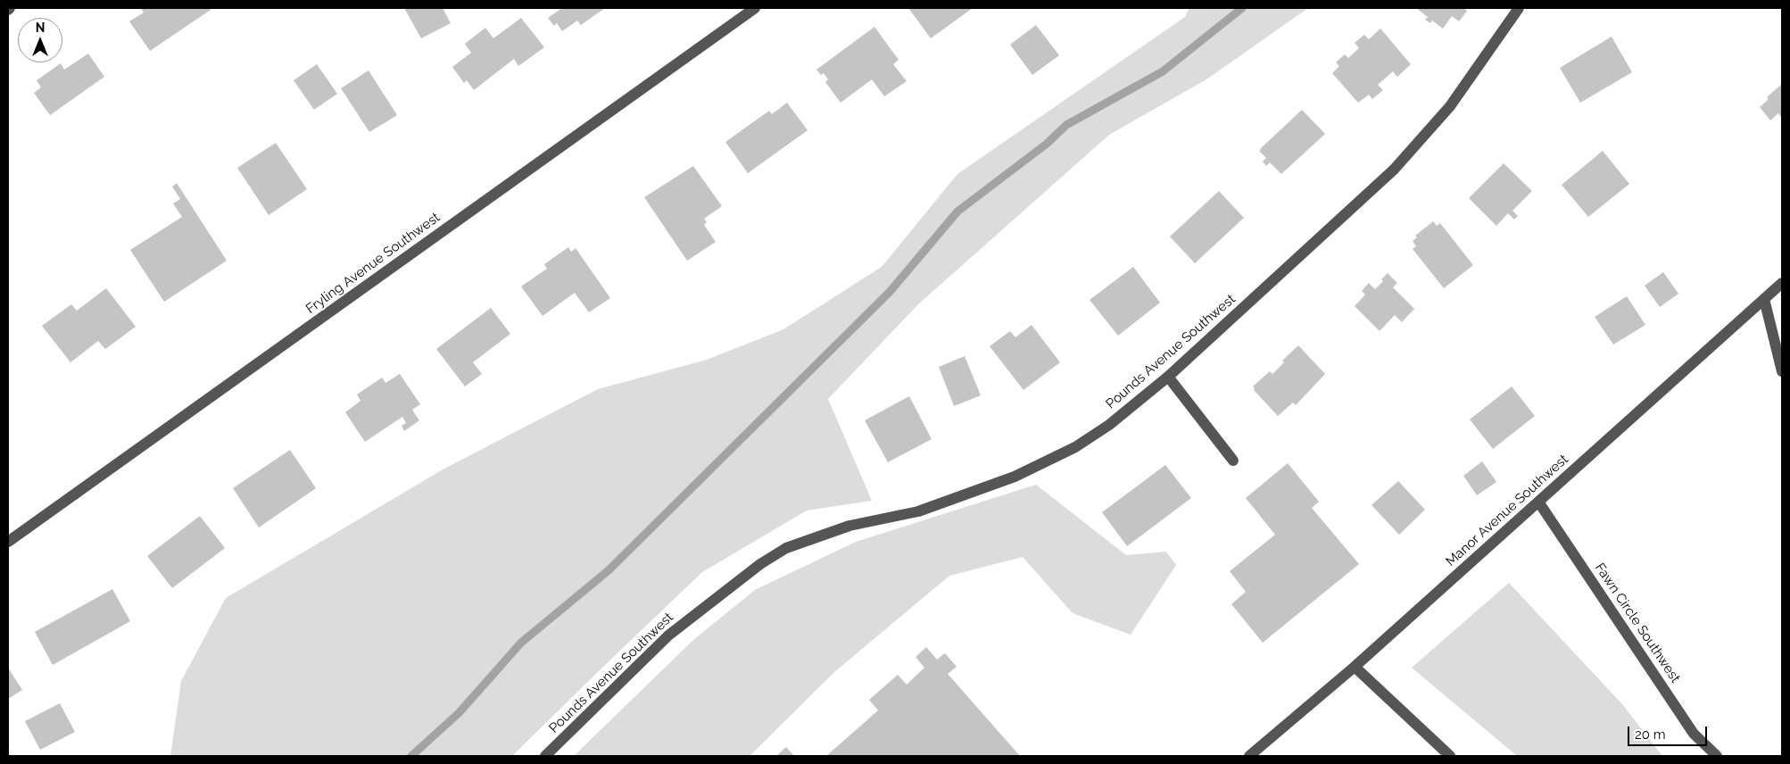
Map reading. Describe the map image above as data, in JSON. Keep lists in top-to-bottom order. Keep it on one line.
{"streets":{"street":["Fryling Avenue Southwest","Pounds Avenue Southwest","Manor Avenue Southwest","Fawn Circle Southwest"]},"crossings":[["Manor Avenue Southwest","Fawn Circle Southwest"]],"scale_bar":"20 m","north":"top"}
